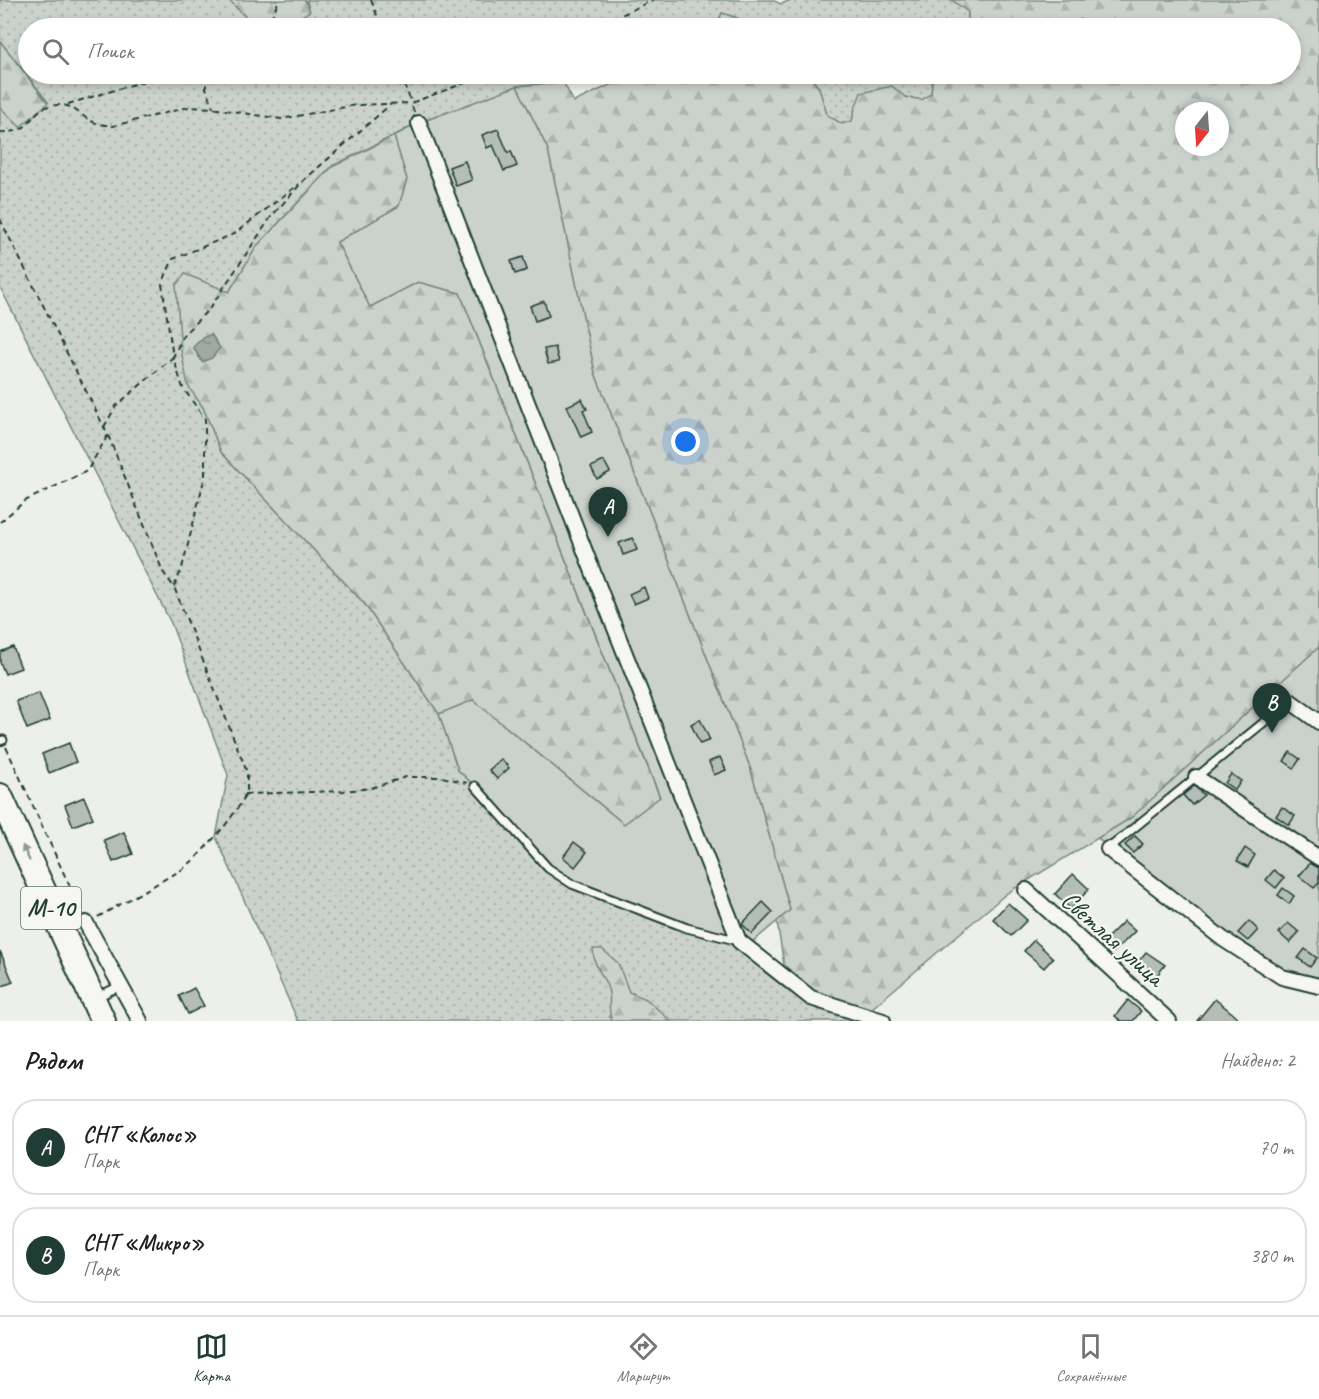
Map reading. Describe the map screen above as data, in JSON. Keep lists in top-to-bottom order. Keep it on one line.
{"streets":{"highway":["М-10"],"street":["Светлая улица"]},"north":"bottom","page":{"search":"Поиск","pins":["A","B"],"heading":["Рядом","Найдено: 2"],"list":[{"mark":"A","name":"СНТ «Колос»","note":"Парк","value":"70 m"},{"mark":"B","name":"СНТ «Микро»","note":"Парк","value":"380 m"}],"nav":["Карта","Маршрут","Сохранённые"]}}
